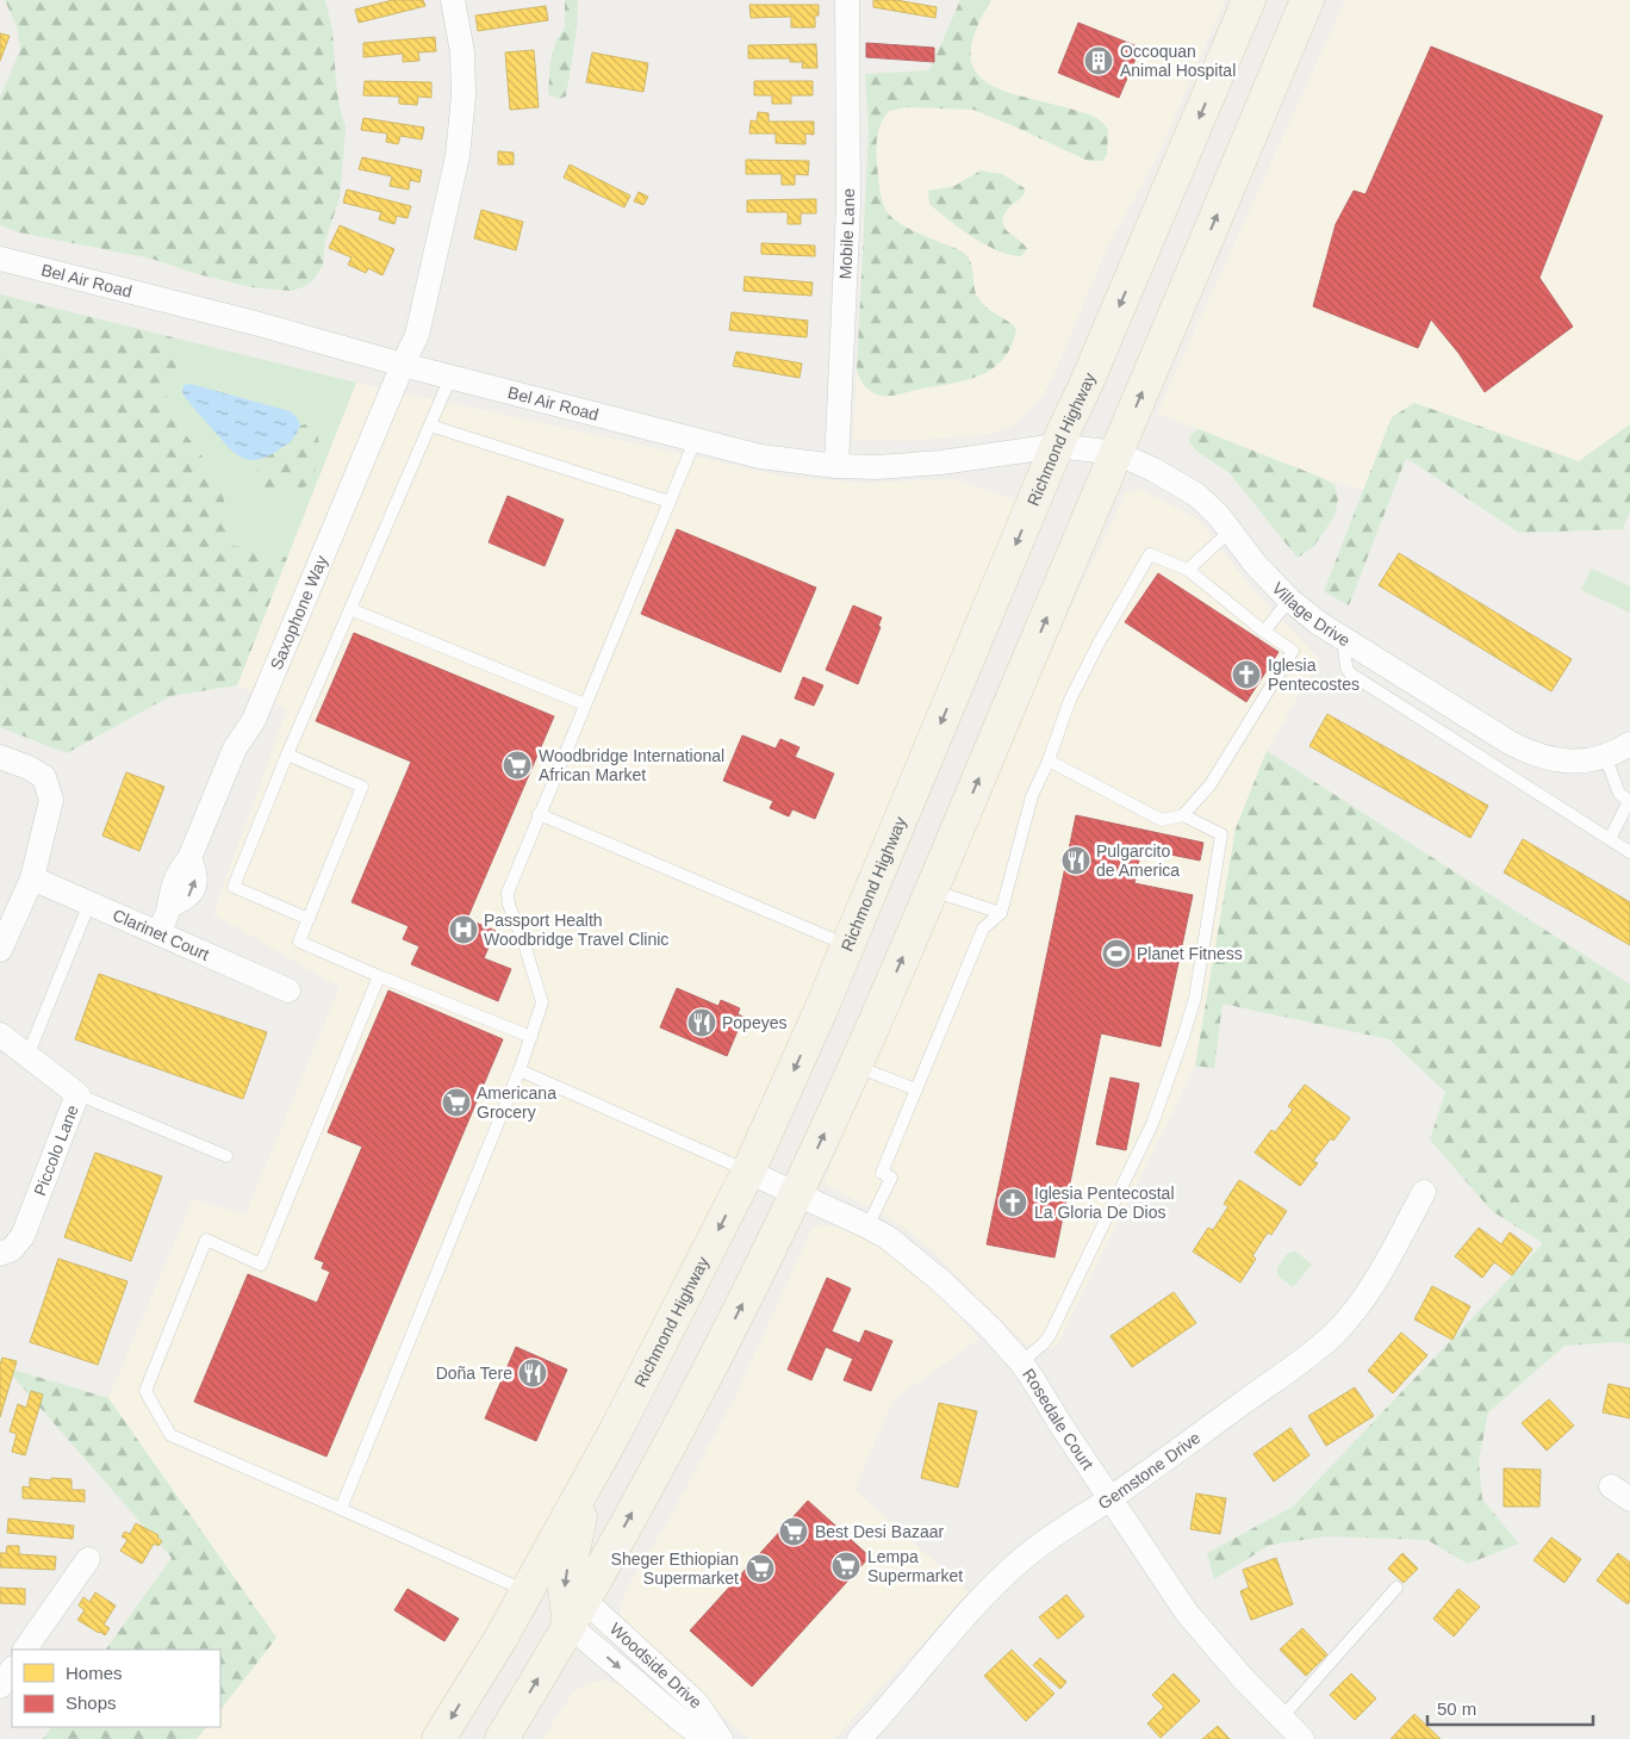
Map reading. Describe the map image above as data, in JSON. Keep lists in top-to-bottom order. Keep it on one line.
{"streets":{"main road":["Richmond Highway"],"street":["Mobile Lane","Bel Air Road","Village Drive","Saxophone Way","Clarinet Court","Piccolo Lane","Rosedale Court","Gemstone Drive","Woodside Drive"]},"crossings":[["Mobile Lane","Bel Air Road"],["Bel Air Road","Richmond Highway"],["Bel Air Road","Village Drive"],["Bel Air Road","Saxophone Way"],["Richmond Highway","Rosedale Court"],["Saxophone Way","Clarinet Court"],["Rosedale Court","Gemstone Drive"]],"places":{"building":["Occoquan Animal Hospital"],"church":["Iglesia Pentecostes","Iglesia Pentecostal La Gloria De Dios"],"supermarket":["Woodbridge International African Market","Americana Grocery","Best Desi Bazaar","Lempa Supermarket","Sheger Ethiopian Supermarket"],"restaurant":["Pulgarcito de America","Popeyes","Doña Tere"],"hospital":["Passport Health Woodbridge Travel Clinic"],"sports":["Planet Fitness"]},"legend":["Homes","Shops"],"scale_bar":"50 m"}
